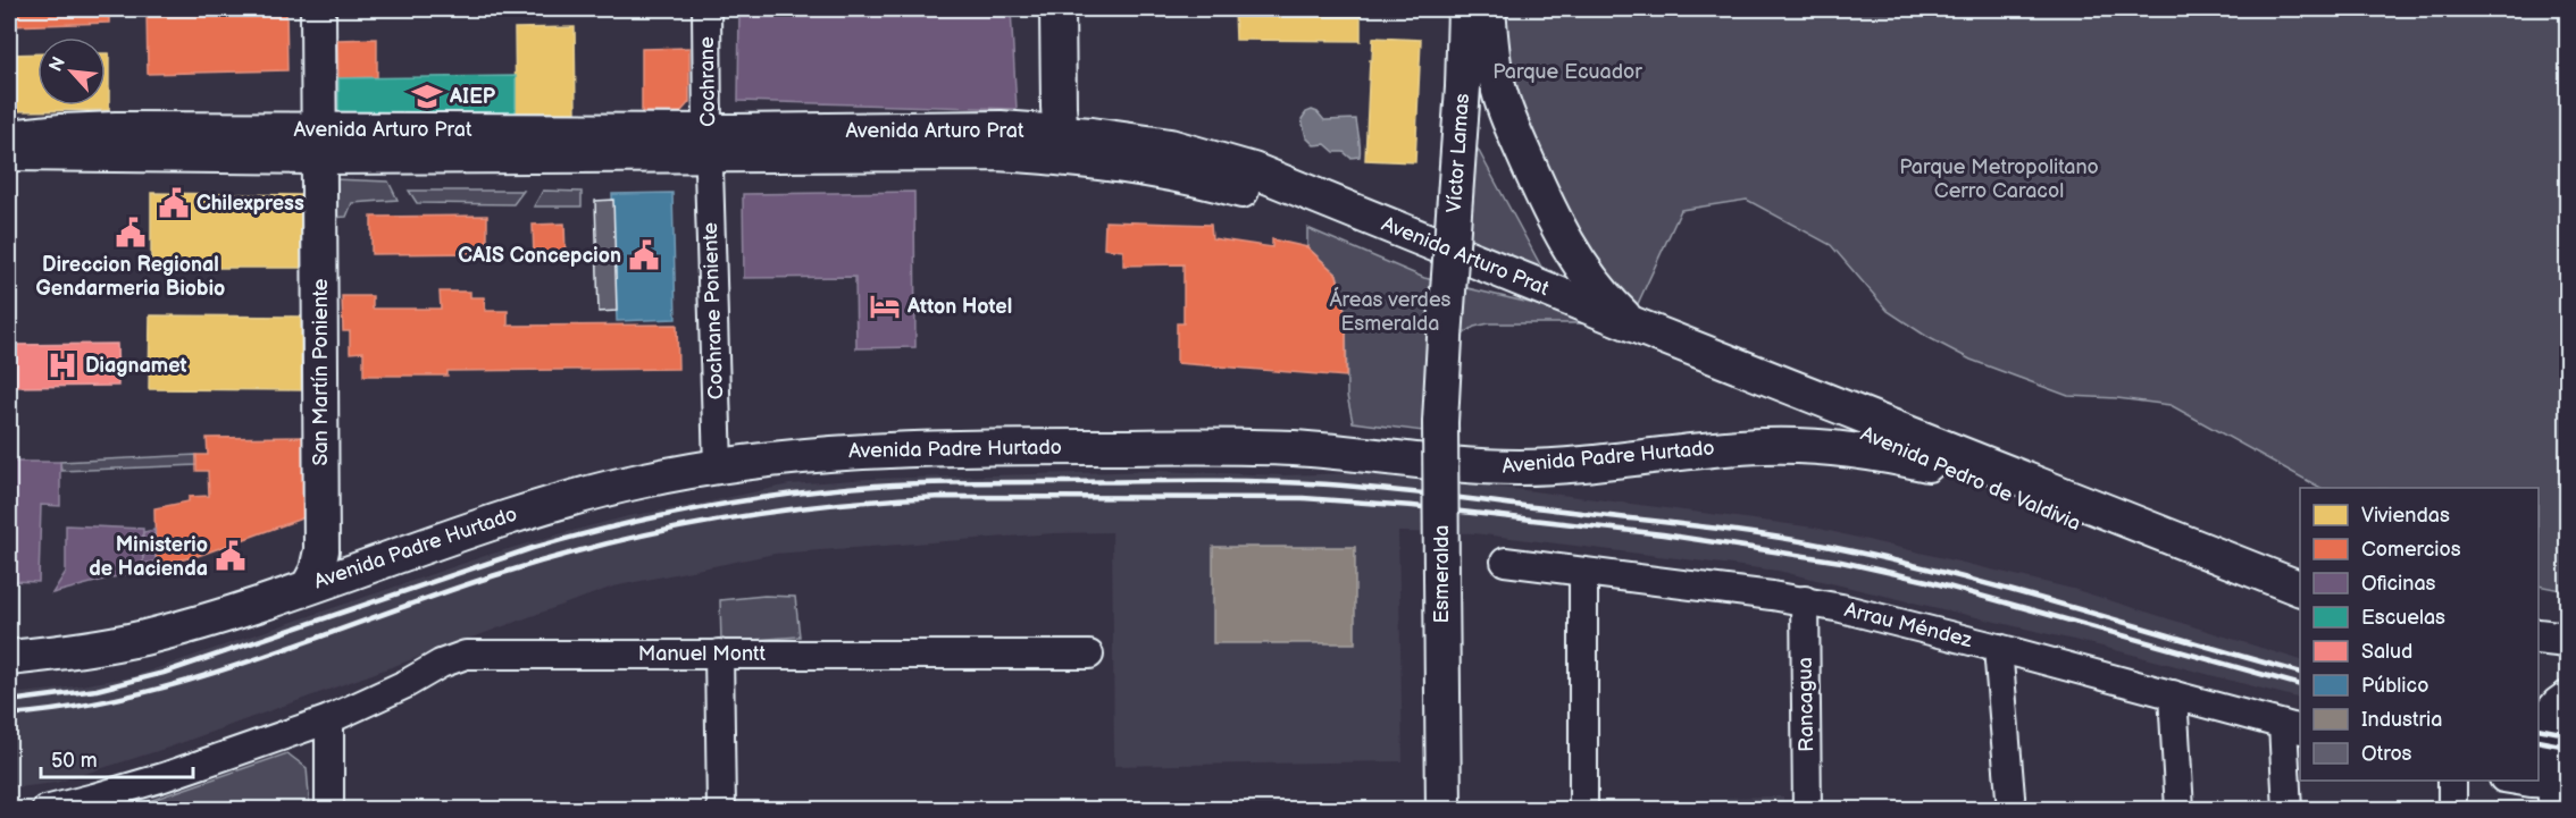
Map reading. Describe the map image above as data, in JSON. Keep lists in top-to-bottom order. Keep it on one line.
{"streets":{"main road":["Avenida Arturo Prat","Víctor Lamas","San Martín Poniente","Avenida Padre Hurtado","Avenida Pedro de Valdivia","Esmeralda"],"street":["Cochrane","Cochrane Poniente","Arrau Méndez","Manuel Montt","Rancagua"]},"crossings":[["Cochrane","Avenida Arturo Prat"],["Cochrane","Cochrane Poniente"],["Avenida Arturo Prat","Cochrane Poniente"],["Avenida Arturo Prat","San Martín Poniente"],["Avenida Arturo Prat","Avenida Pedro de Valdivia"],["Víctor Lamas","Esmeralda"],["Cochrane Poniente","Avenida Padre Hurtado"],["San Martín Poniente","Avenida Padre Hurtado"],["Avenida Padre Hurtado","Avenida Pedro de Valdivia"],["Arrau Méndez","Rancagua"]],"parks":["Parque Ecuador","Parque Metropolitano Cerro Caracol","Áreas verdes Esmeralda"],"places":{"school or university":["AIEP"],"public building":["Chilexpress","Direccion Regional Gendarmeria Biobio","CAIS Concepcion","Ministerio de Hacienda"],"hotel":["Atton Hotel"],"hospital":["Diagnamet"]},"legend":["Viviendas","Comercios","Oficinas","Escuelas","Salud","Público","Industria","Otros"],"scale_bar":"50 m","north":"top left"}
